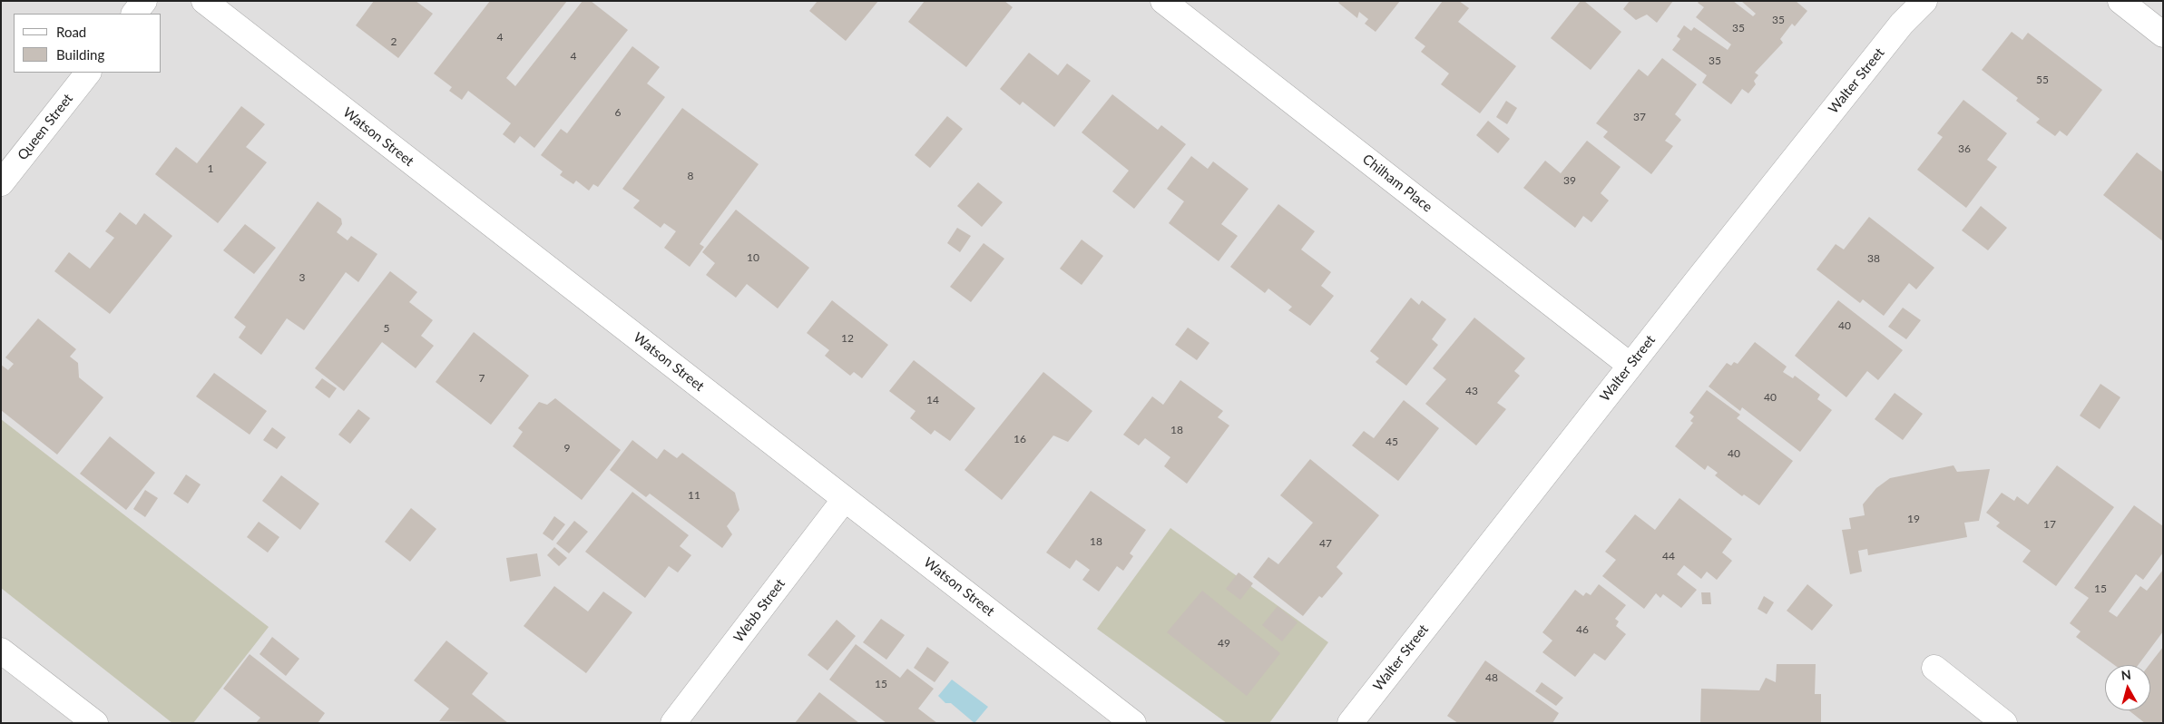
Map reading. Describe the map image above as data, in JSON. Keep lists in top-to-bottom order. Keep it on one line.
{"streets":{"street":["Walter Street","Queen Street","Watson Street","Chilham Place","Webb Street"]},"crossings":[["Walter Street","Chilham Place"],["Watson Street","Webb Street"]],"house_numbers":["35","35","4","2","4","35","55","6","37","36","1","8","39","10","38","3","40","5","12","7","43","40","14","18","16","45","9","40","11","19","17","18","47","44","15","46","49","48","15"],"legend":["Road","Building"],"north":"top"}
